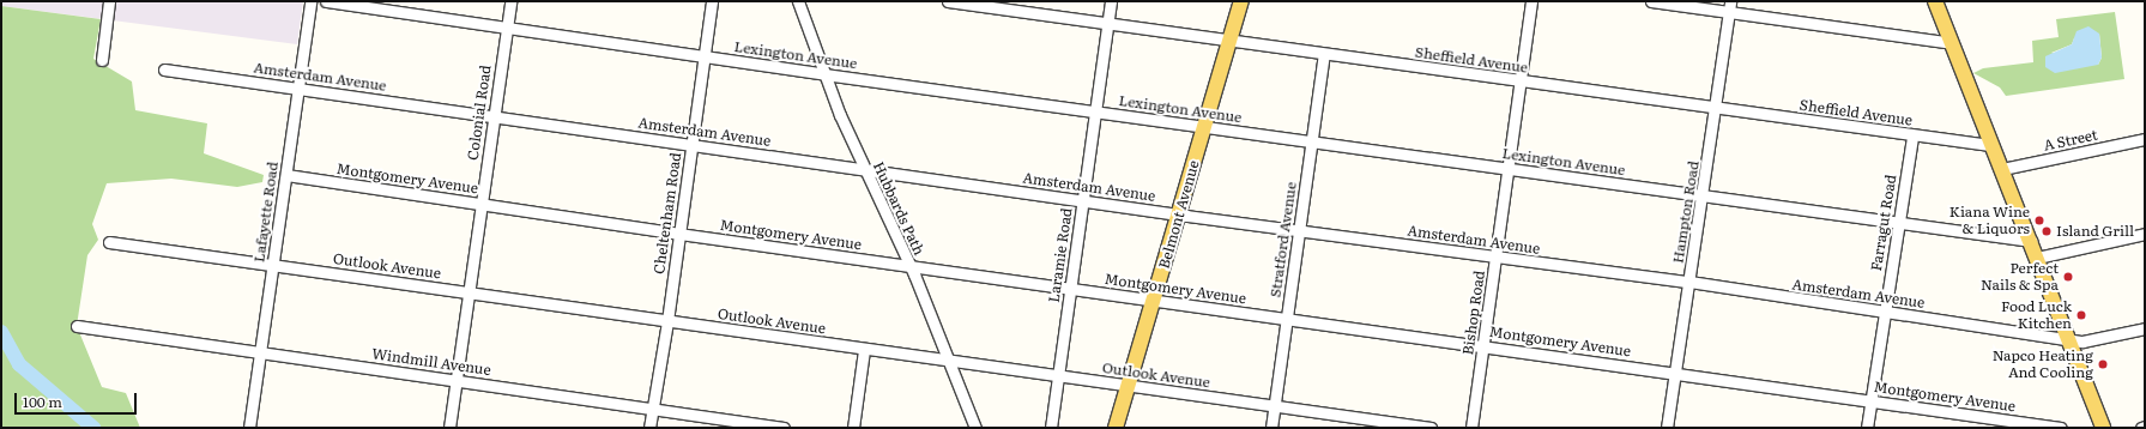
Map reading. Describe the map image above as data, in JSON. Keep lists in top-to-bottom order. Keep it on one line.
{"streets":{"main road":["Belmont Avenue"],"street":["Lexington Avenue","Sheffield Avenue","Amsterdam Avenue","Colonial Road","A Street","Montgomery Avenue","Hubbards Path","Lafayette Road","Hampton Road","Cheltenham Road","Farragut Road","Stratford Avenue","Laramie Road","Outlook Avenue","Bishop Road","Windmill Avenue"]},"crossings":[["Lexington Avenue","Colonial Road"],["Lexington Avenue","Hubbards Path"],["Lexington Avenue","Hampton Road"],["Lexington Avenue","Cheltenham Road"],["Lexington Avenue","Belmont Avenue"],["Lexington Avenue","Farragut Road"],["Lexington Avenue","Stratford Avenue"],["Lexington Avenue","Laramie Road"],["Lexington Avenue","Bishop Road"],["Sheffield Avenue","Hampton Road"],["Sheffield Avenue","Belmont Avenue"],["Sheffield Avenue","Farragut Road"],["Sheffield Avenue","Stratford Avenue"],["Sheffield Avenue","Laramie Road"],["Sheffield Avenue","Bishop Road"],["Amsterdam Avenue","Colonial Road"],["Amsterdam Avenue","Hubbards Path"],["Amsterdam Avenue","Lafayette Road"],["Amsterdam Avenue","Hampton Road"],["Amsterdam Avenue","Cheltenham Road"],["Amsterdam Avenue","Belmont Avenue"],["Amsterdam Avenue","Farragut Road"],["Amsterdam Avenue","Stratford Avenue"],["Amsterdam Avenue","Laramie Road"],["Amsterdam Avenue","Bishop Road"],["Colonial Road","Montgomery Avenue"],["Colonial Road","Outlook Avenue"],["Colonial Road","Windmill Avenue"],["Montgomery Avenue","Hubbards Path"],["Montgomery Avenue","Lafayette Road"],["Montgomery Avenue","Hampton Road"],["Montgomery Avenue","Cheltenham Road"],["Montgomery Avenue","Belmont Avenue"],["Montgomery Avenue","Farragut Road"],["Montgomery Avenue","Stratford Avenue"],["Montgomery Avenue","Laramie Road"],["Montgomery Avenue","Bishop Road"],["Hubbards Path","Outlook Avenue"],["Lafayette Road","Outlook Avenue"],["Lafayette Road","Windmill Avenue"],["Cheltenham Road","Outlook Avenue"],["Cheltenham Road","Windmill Avenue"],["Belmont Avenue","Outlook Avenue"],["Stratford Avenue","Outlook Avenue"],["Laramie Road","Outlook Avenue"]],"places":["Kiana Wine & Liquors","Island Grill","Perfect Nails & Spa","Food Luck Kitchen","Napco Heating And Cooling"],"scale_bar":"100 m"}
